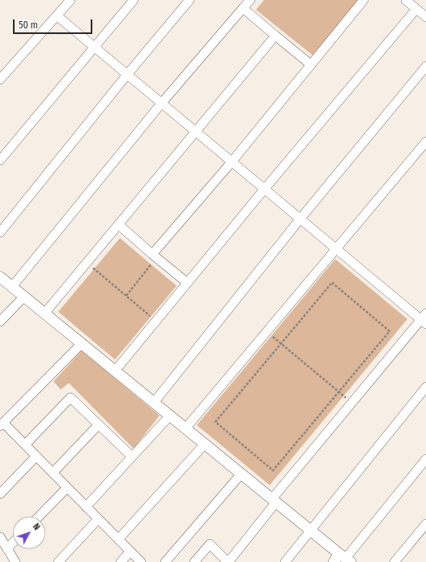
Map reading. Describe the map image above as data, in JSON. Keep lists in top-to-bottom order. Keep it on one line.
{"scale_bar":"50 m","north":"top right"}
